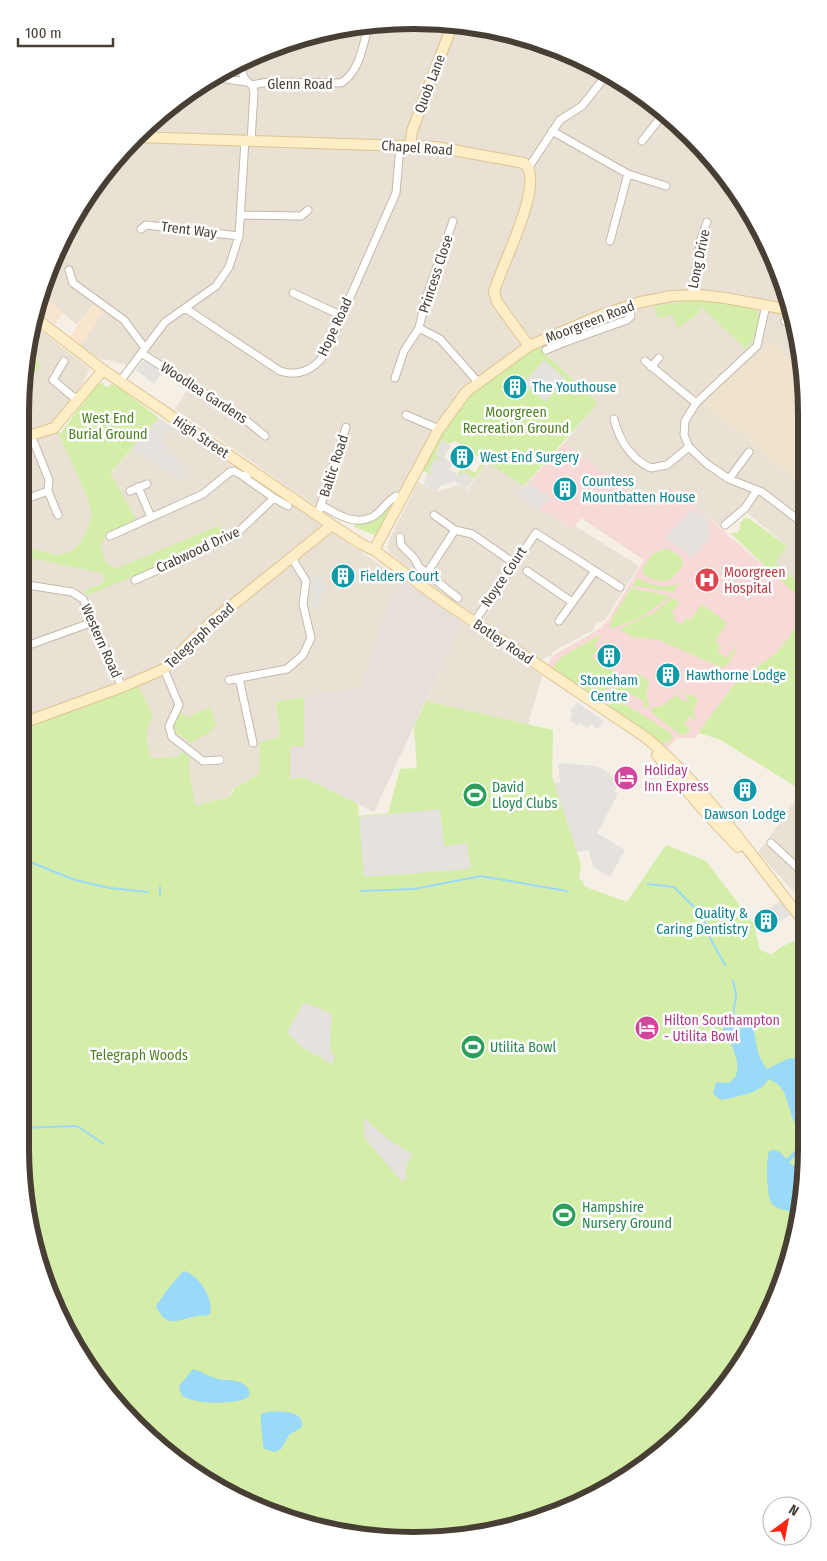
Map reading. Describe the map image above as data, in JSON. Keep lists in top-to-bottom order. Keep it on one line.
{"streets":{"street":["Glenn Road","Quob Lane","Chapel Road","Trent Way","Long Drive","Princess Close","Moorgreen Road","Hope Road","Woodlea Gardens","High Street","Baltic Road","Crabwood Drive","Noyce Court","Telegraph Road","Western Road","Botley Road"]},"crossings":[["Quob Lane","Chapel Road"],["Quob Lane","Hope Road"],["Chapel Road","Hope Road"],["Long Drive","Moorgreen Road"],["Princess Close","Moorgreen Road"],["Moorgreen Road","High Street"],["Moorgreen Road","Botley Road"],["High Street","Baltic Road"],["High Street","Telegraph Road"],["High Street","Botley Road"],["Noyce Court","Botley Road"],["Telegraph Road","Western Road"]],"parks":["Moorgreen Recreation Ground","West End Burial Ground","Telegraph Woods"],"places":{"building":["The Youthouse","West End Surgery","Countess Mountbatten House","Fielders Court","Stoneham Centre","Hawthorne Lodge","Dawson Lodge","Quality & Caring Dentistry"],"hospital":["Moorgreen Hospital"],"hotel":["Holiday Inn Express","Hilton Southampton - Utilita Bowl"],"sports":["David Lloyd Clubs","Utilita Bowl","Hampshire Nursery Ground"]},"scale_bar":"100 m","north":"top right"}
